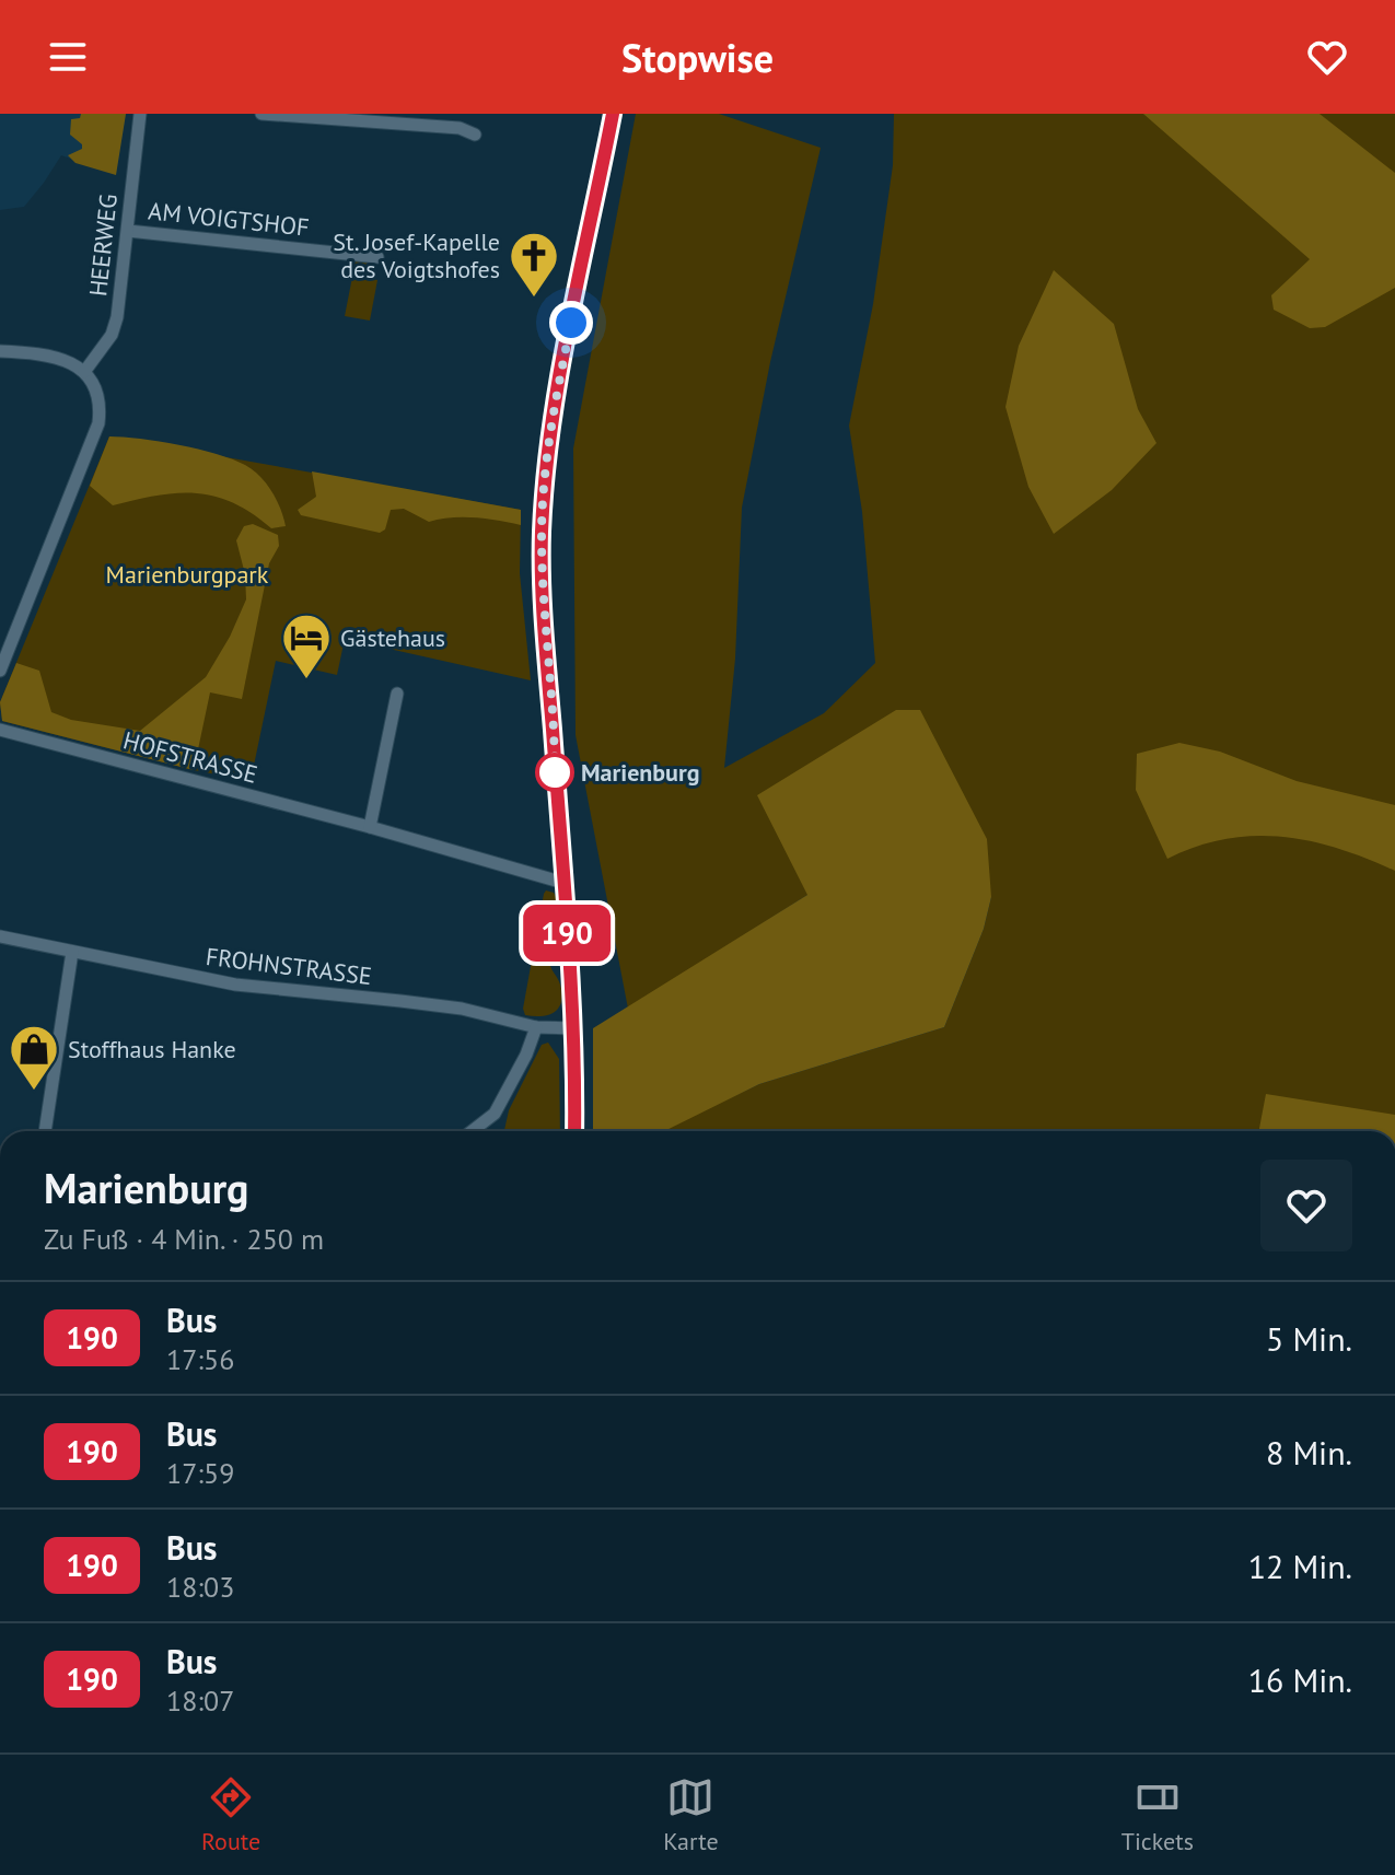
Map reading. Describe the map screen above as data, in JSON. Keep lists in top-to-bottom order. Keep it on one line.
{"streets":{"street":["AM VOIGTSHOF","HEERWEG","HOFSTRASSE","FROHNSTRASSE"]},"crossings":[["AM VOIGTSHOF","HEERWEG"]],"parks":["Marienburgpark"],"places":{"church":["St. Josef-Kapelle des Voigtshofes"],"hotel":["Gästehaus"],"other":["Marienburg"],"shop":["Stoffhaus Hanke"]},"lines":["bus line 190"],"page":{"header":"Stopwise","on_map":"190","heading":["Marienburg","Zu Fuß · 4 Min. · 250 m"],"list":[{"mark":"190","name":"Bus","note":"17:56","value":"5 Min."},{"mark":"190","name":"Bus","note":"17:59","value":"8 Min."},{"mark":"190","name":"Bus","note":"18:03","value":"12 Min."},{"mark":"190","name":"Bus","note":"18:07","value":"16 Min."}],"tabs":["Route","Karte","Tickets"]}}
